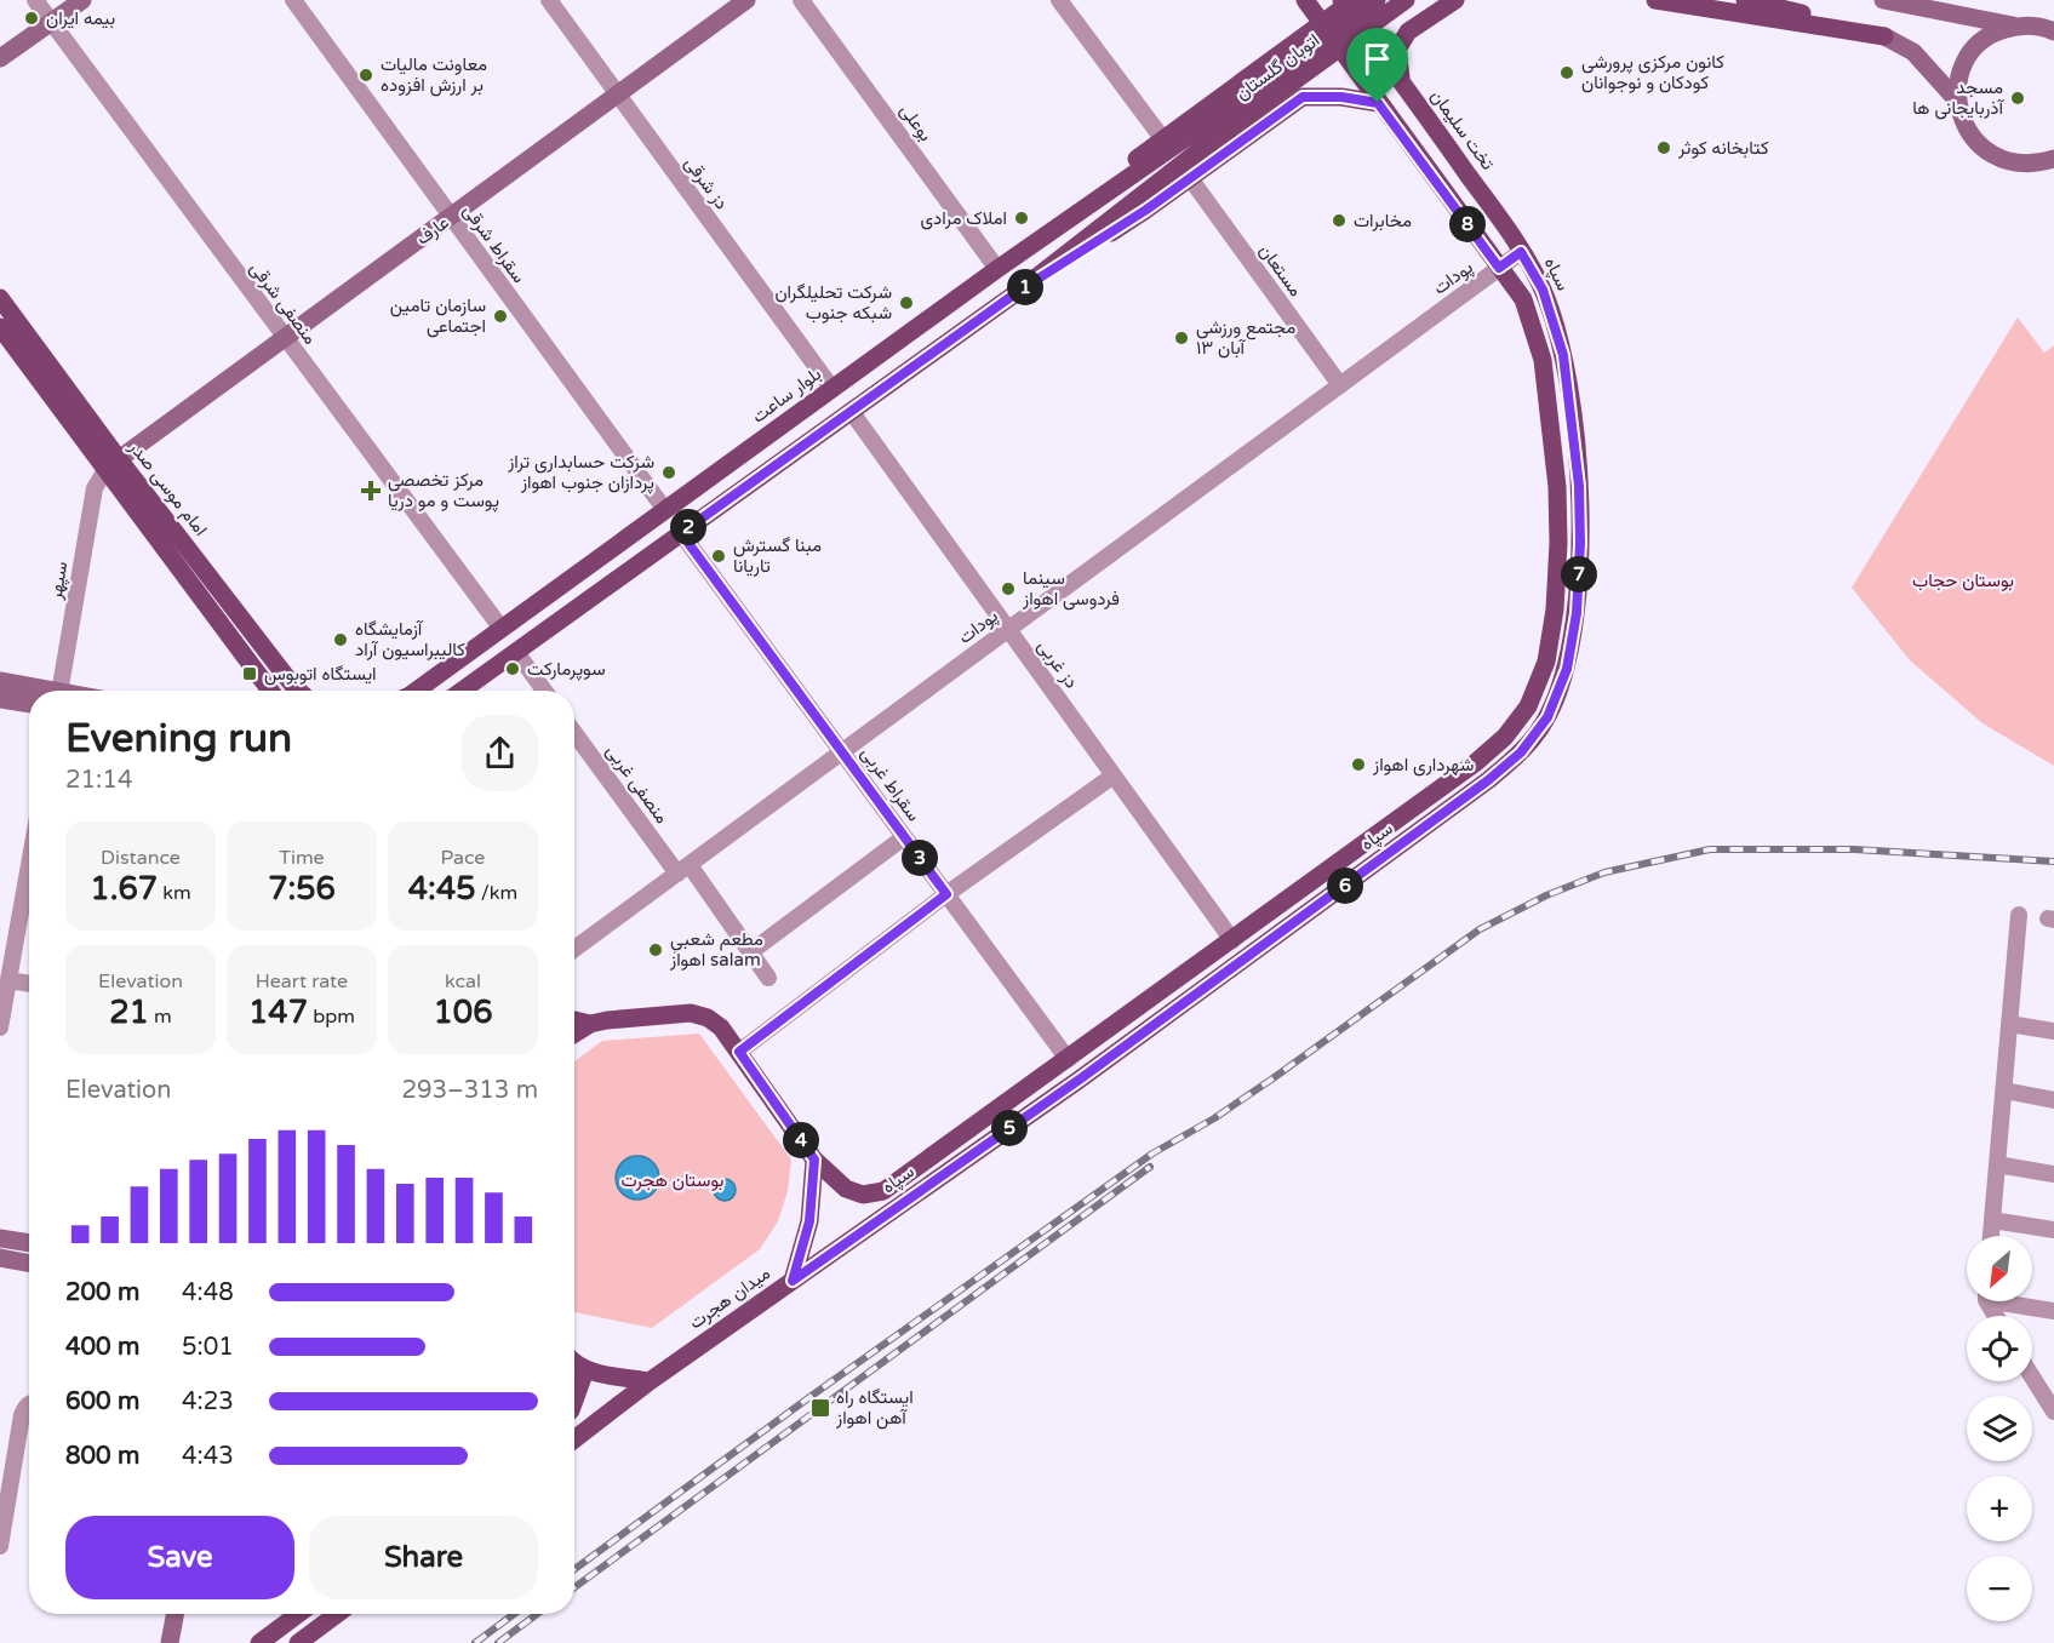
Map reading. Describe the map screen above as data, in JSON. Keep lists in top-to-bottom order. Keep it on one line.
{"streets":{"main road":["اتوبان گلستان","تخت سلیمان","سپاه","بلوار ساعت","امام موسی صدر","میدان هجرت"],"street":["بوعلی","دز شرقی","عارف","سقراط شرقی","مستعان","پودات","منصفی شرقی","سپهر","دز غربی","منصفی غربی","سقراط غربی"]},"crossings":[["اتوبان گلستان","بلوار ساعت"],["بوعلی","بلوار ساعت"],["تخت سلیمان","سپاه"],["تخت سلیمان","پودات"],["دز شرقی","عارف"],["دز شرقی","بلوار ساعت"],["عارف","سقراط شرقی"],["عارف","منصفی شرقی"],["عارف","امام موسی صدر"],["عارف","سپهر"],["سقراط شرقی","بلوار ساعت"],["مستعان","پودات"],["سپاه","پودات"],["سپاه","دز غربی"],["سپاه","سقراط غربی"],["سپاه","میدان هجرت"],["پودات","دز غربی"],["پودات","منصفی غربی"],["پودات","سقراط غربی"],["منصفی شرقی","بلوار ساعت"],["امام موسی صدر","سپهر"]],"parks":["بوستان حجاب","بوستان هجرت"],"places":{"other":["بیمه ایران","کانون مرکزی پرورشی کودکان و نوجوانان","معاونت مالیات بر ارزش افزوده","مسجد آذربایجانی ها","کتابخانه کوثر","املاک مرادی","مخابرات","شرکت تحلیلگران شبکه جنوب","سازمان تامین اجتماعی","مجتمع ورزشی ۱۳ آبان","شرکت حسابداری تراز پردازان جنوب اهواز","مبنا گسترش تاریانا","سینما فردوسی اهواز","آزمایشگاه کالیبراسیون آراد","سوپرمارکت","شهرداری اهواز","مطعم شعبي اهواز salam"],"health":["مرکز تخصصی پوست و مو دریا"],"transit":["ایستگاه اتوبوس","ایستگاه راه آهن اهواز"]},"north":"bottom left","page":{"pins":["8","1","2","7","3","6","5","4"],"heading":["Evening run","21:14"],"stats":[["Distance","1.67 km"],["Time","7:56"],["Pace","4:45 /km"],["Elevation","21 m"],["Heart rate","147 bpm"],["kcal","106"]],"chart":["Elevation","293–313 m"],"map_buttons":["+","−"],"list":[{"name":"200 m","note":"4:48"},{"name":"400 m","note":"5:01"},{"name":"600 m","note":"4:23"},{"name":"800 m","note":"4:43"}],"buttons":["Save","Share"]}}
